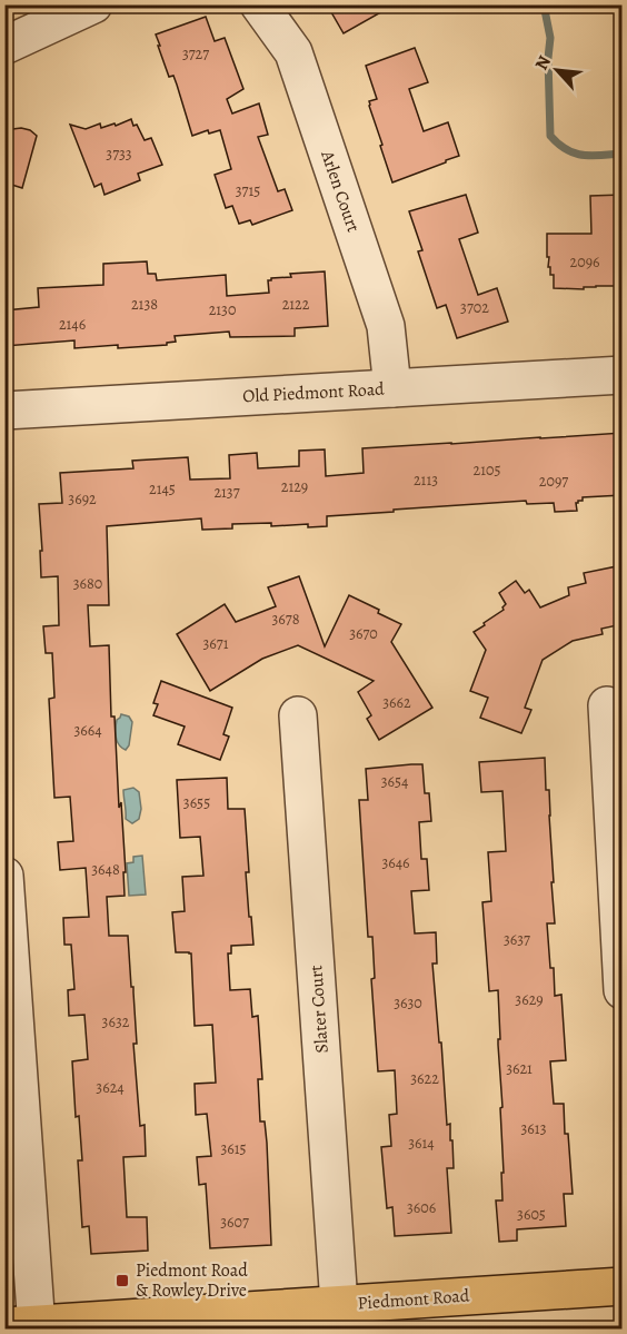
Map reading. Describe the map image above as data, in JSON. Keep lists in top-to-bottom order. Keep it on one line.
{"streets":{"main road":["Piedmont Road"],"street":["Arlen Court","Old Piedmont Road","Slater Court"]},"crossings":[["Arlen Court","Old Piedmont Road"],["Slater Court","Piedmont Road"]],"places":{"transit":["Piedmont Road & Rowley Drive"]},"house_numbers":["3727","3733","3715","2096","2138","2122","3702","2130","2146","2105","2113","2097","2129","2145","2137","3692","3680","3678","3670","3671","3662","3664","3654","3655","3646","3648","3637","3629","3630","3632","3621","3622","3624","3613","3614","3615","3606","3605","3607"],"north":"top left"}
